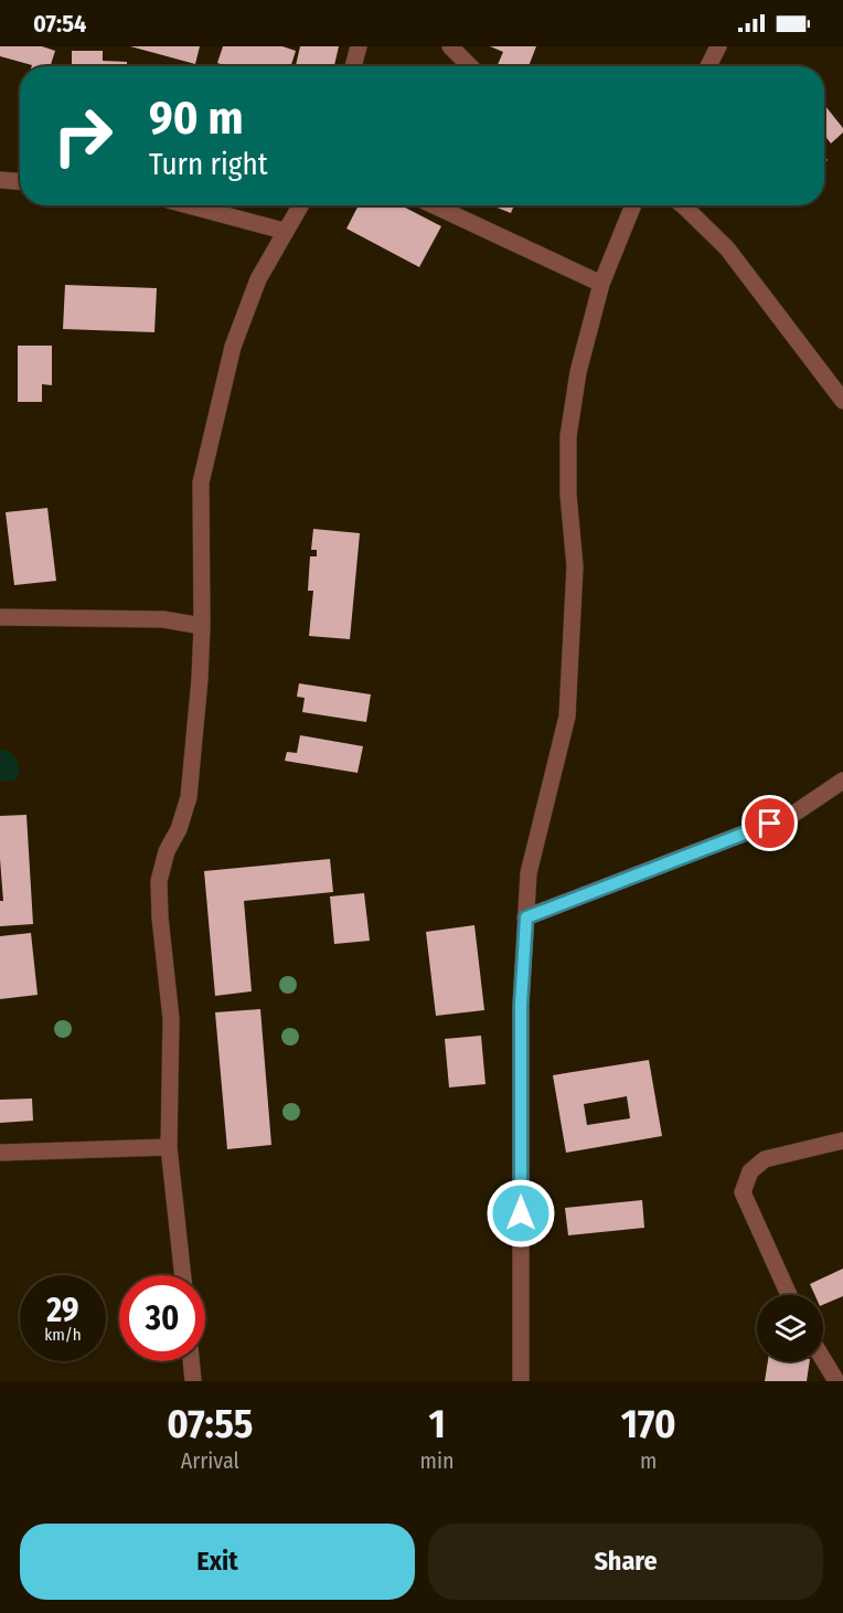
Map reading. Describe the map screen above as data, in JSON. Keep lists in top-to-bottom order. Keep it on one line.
{"page":{"status":"07:54","turn":["90 m","Turn right"],"speed":"29 km/h","limit":"30","eta":["07:55","Arrival","1","min","170","m"],"buttons":["Exit","Share"]}}
